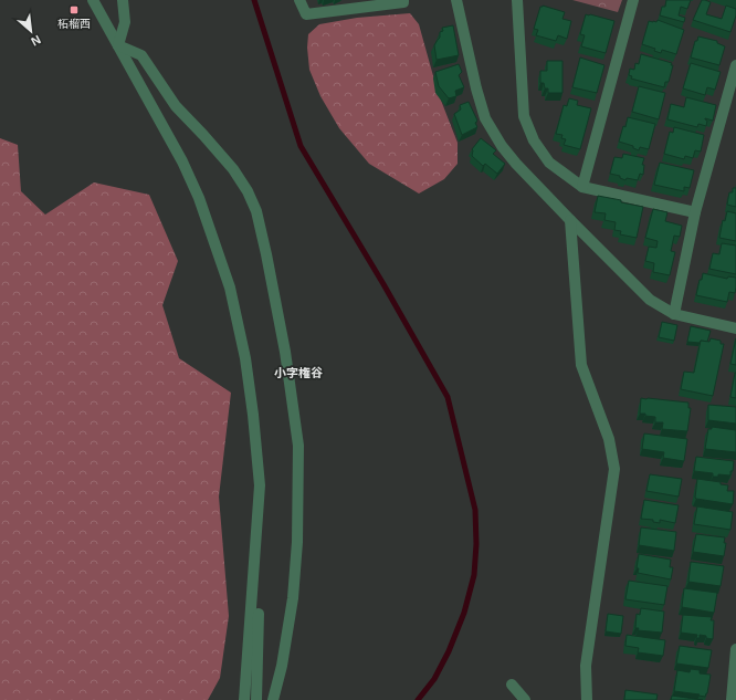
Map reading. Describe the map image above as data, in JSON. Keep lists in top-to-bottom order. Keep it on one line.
{"districts":["小字権谷"],"places":{"transit":["柘榴西"]},"north":"bottom right"}
